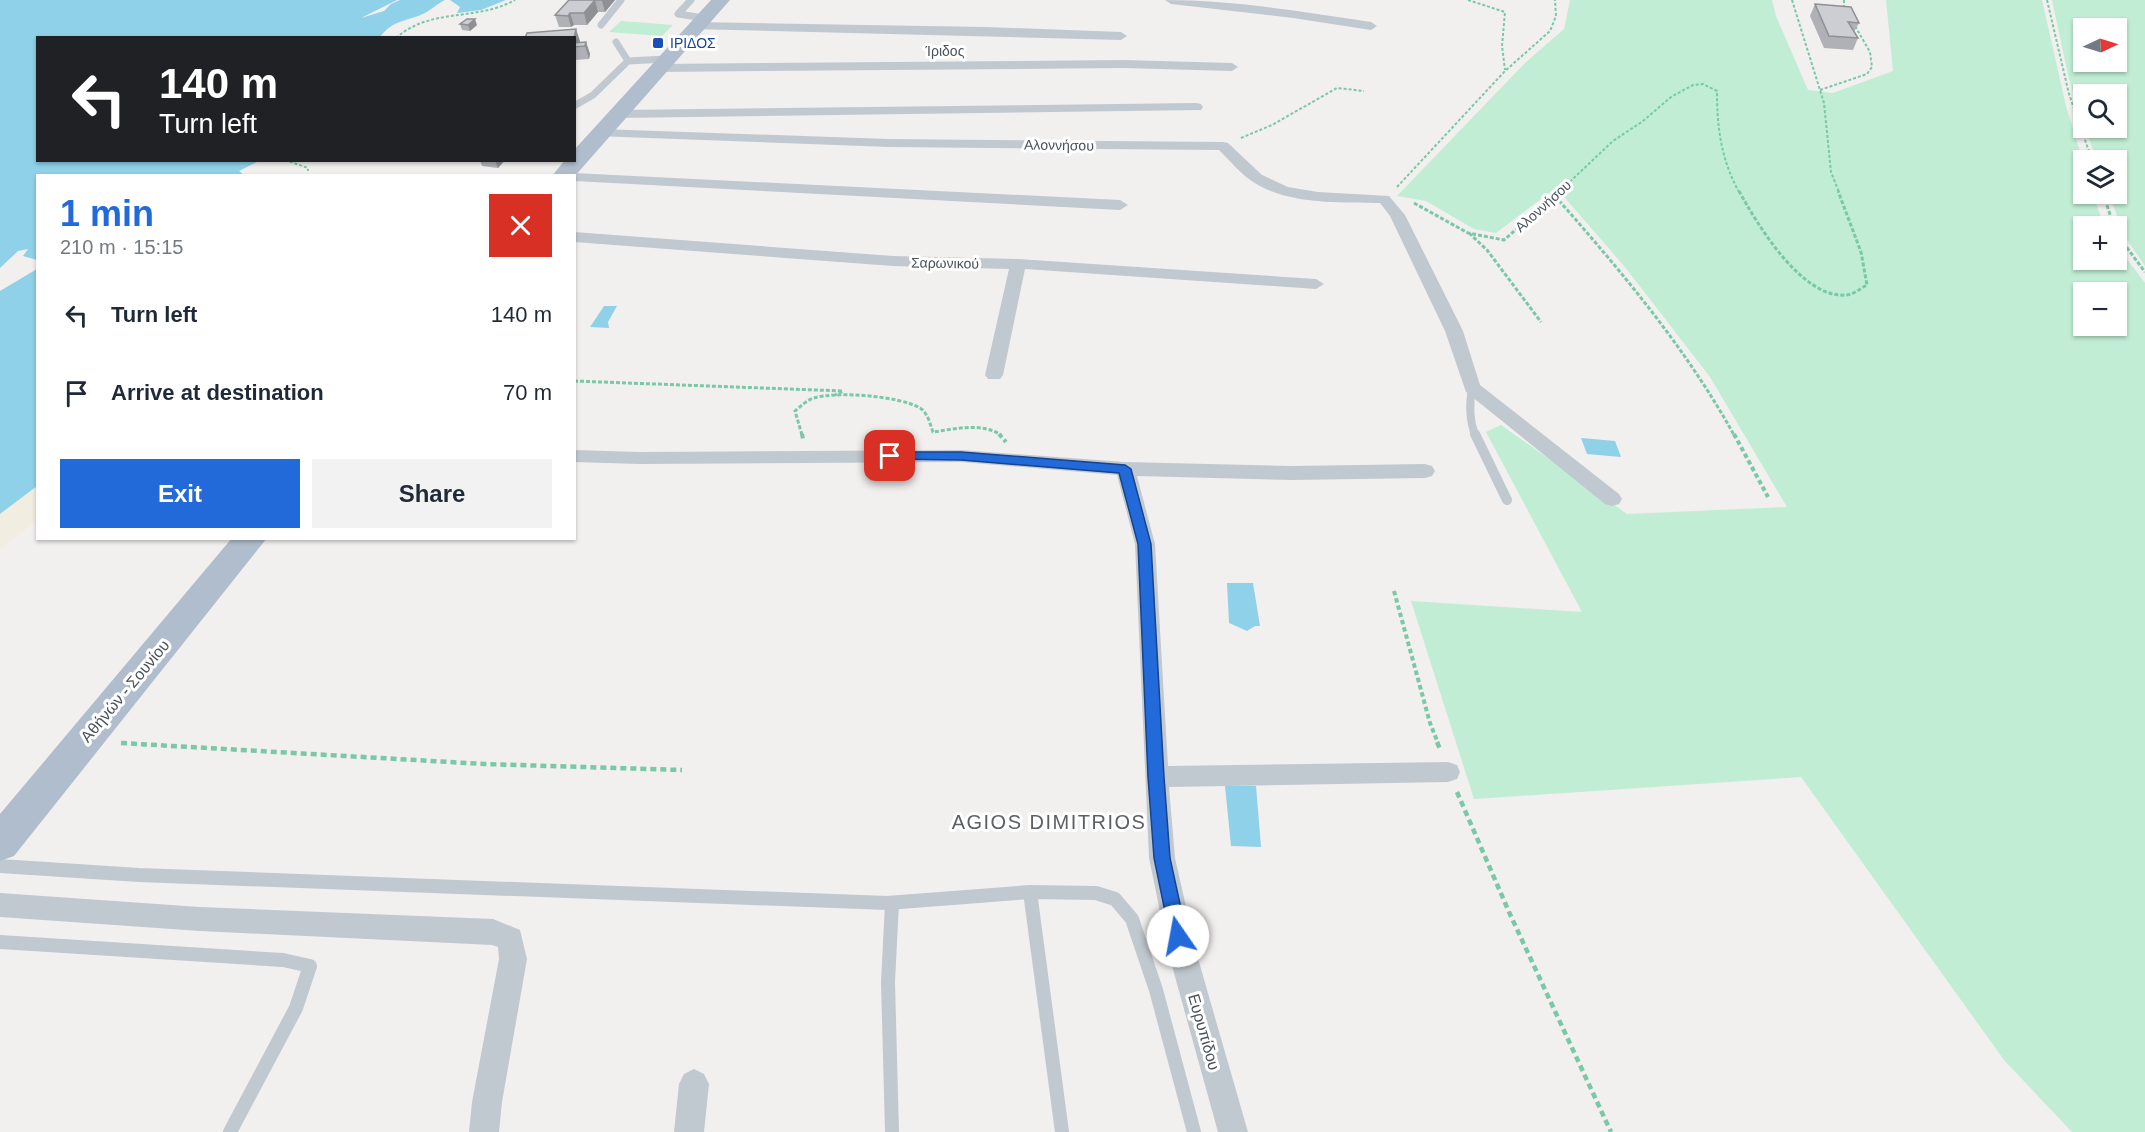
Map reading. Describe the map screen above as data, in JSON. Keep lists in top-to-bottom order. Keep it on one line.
{"streets":{"main road":["Αθήνών - Σουνίου"],"street":["Ίριδος","Αλοννήσου","Σαρωνικού","Ευρυπίδου"]},"districts":["AGIOS DIMITRIOS"],"places":{"transit":["ΙΡΙΔΟΣ"]},"north":"right","page":{"map_buttons":["+","−"],"turn":["140 m","Turn left"],"heading":["1 min","210 m · 15:15"],"list":[{"name":"Turn left","value":"140 m"},{"name":"Arrive at destination","value":"70 m"}],"buttons":["Exit","Share"]}}
